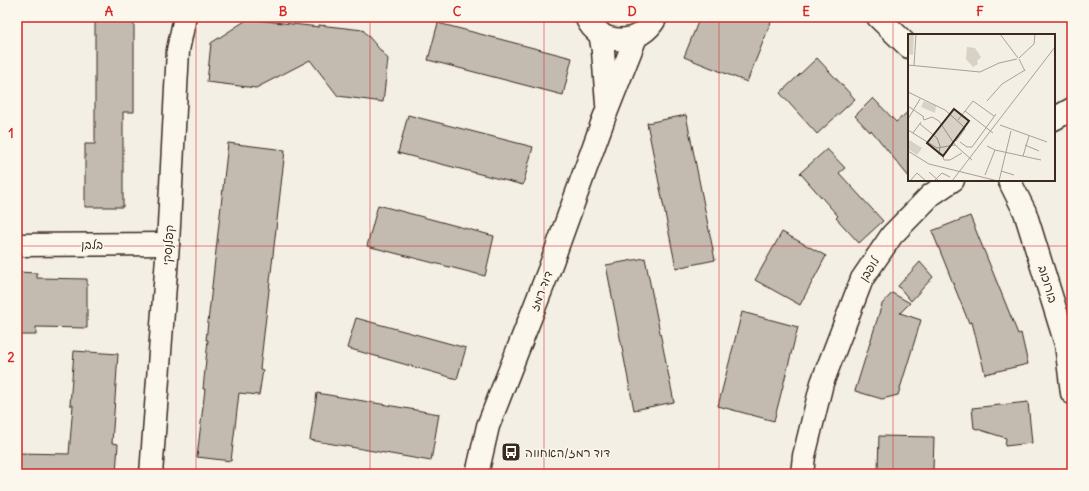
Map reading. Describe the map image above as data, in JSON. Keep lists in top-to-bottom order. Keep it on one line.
{"streets":{"street":["בלבן","קפלנסקי","לופבן","בורוכוב","דוד רמז"]},"crossings":[["בלבן","קפלנסקי"]],"places":{"bus stop":["דוד רמז/האחווה"]},"grid":{"columns":["A","B","C","D","E","F"],"rows":["1","2"]}}
